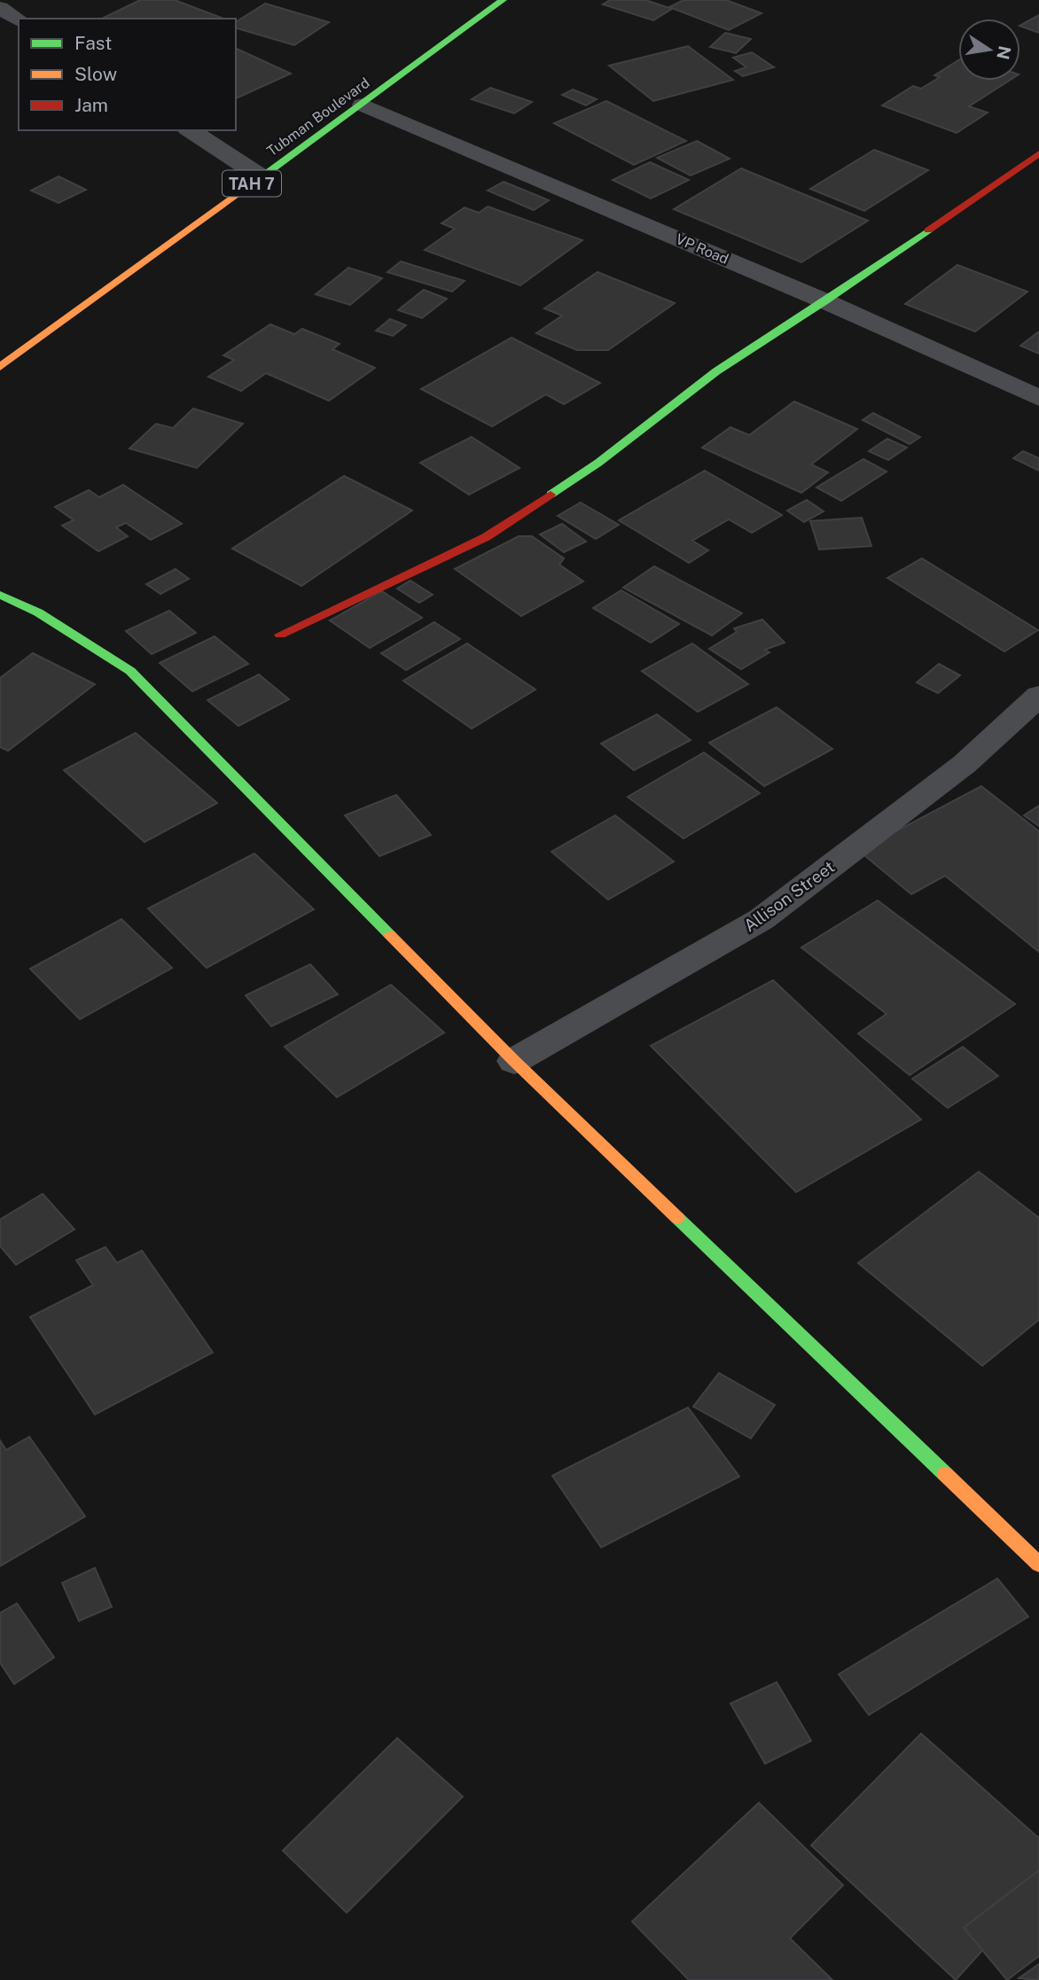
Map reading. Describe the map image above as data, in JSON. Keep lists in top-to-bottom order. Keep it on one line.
{"streets":{"main road":["Tubman Boulevard","TAH 7"],"street":["VP Road","Allison Street"]},"crossings":[["Tubman Boulevard","VP Road"]],"legend":["Fast","Slow","Jam"],"north":"right"}
